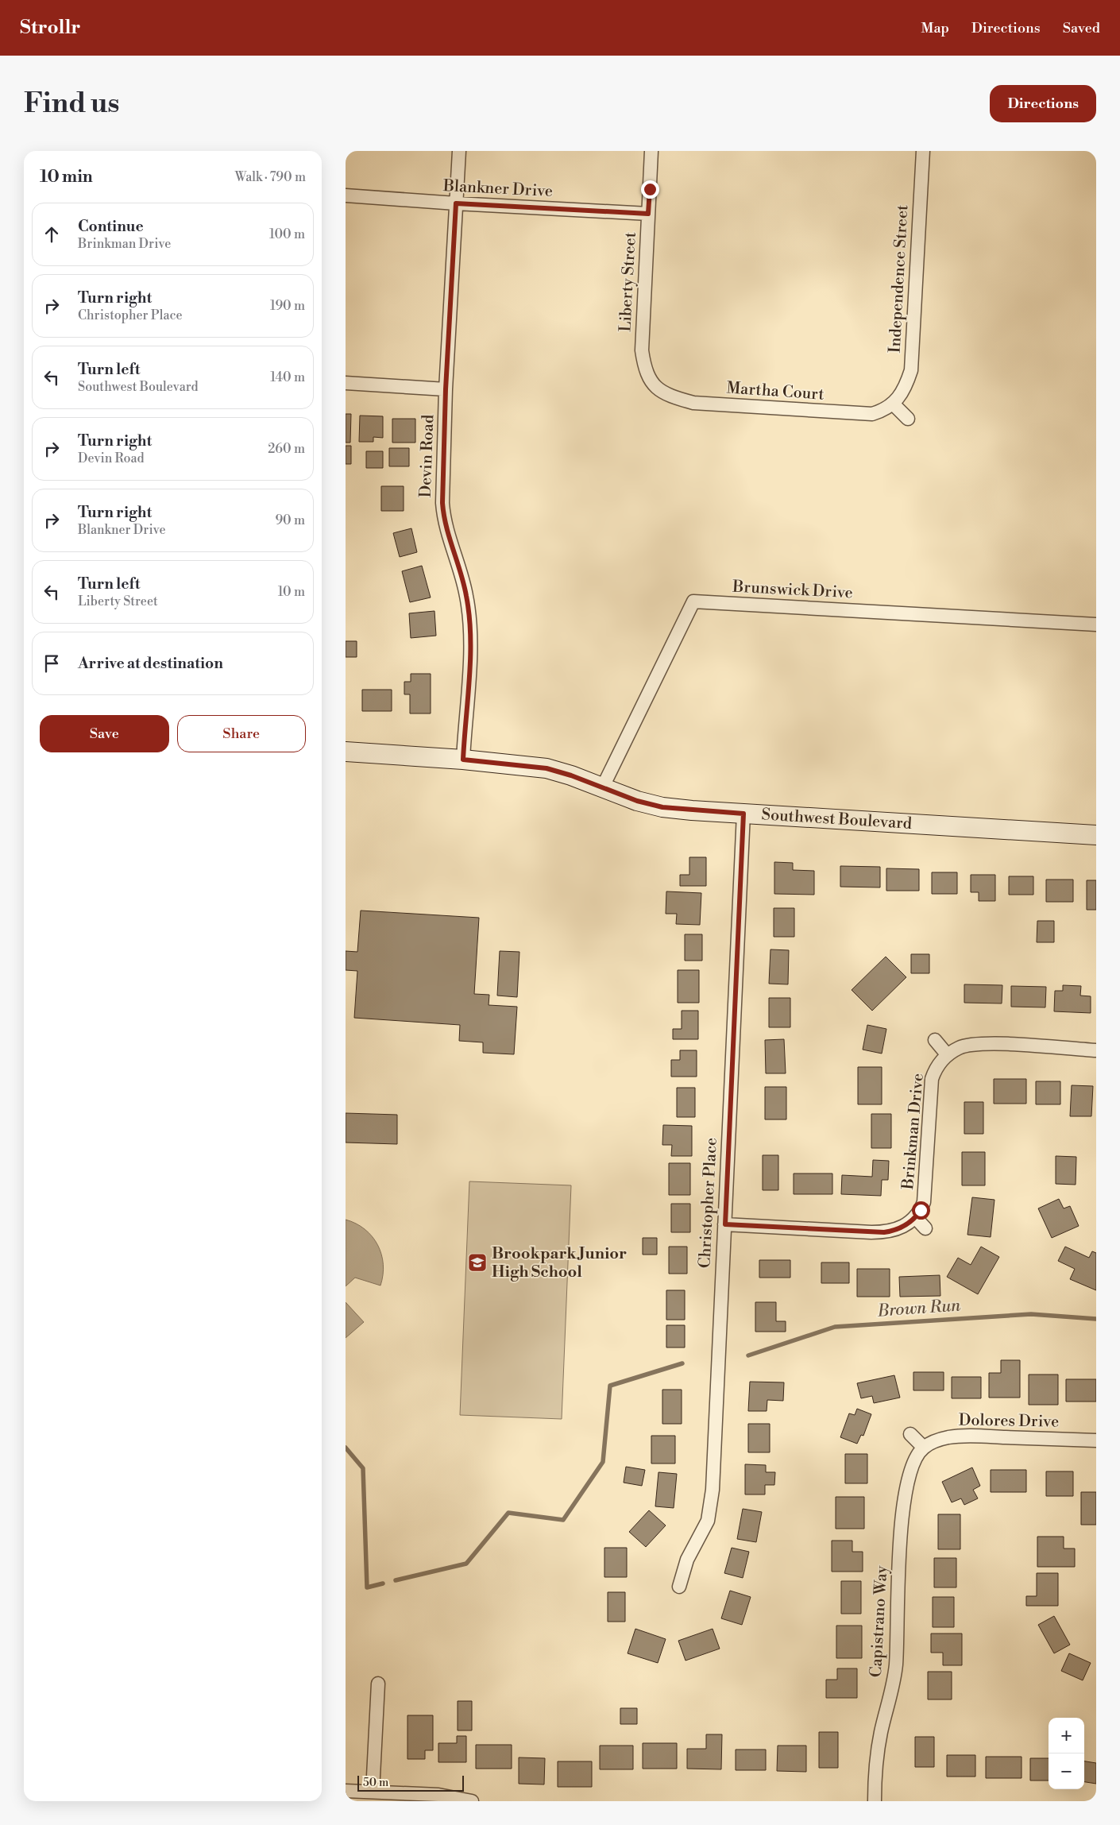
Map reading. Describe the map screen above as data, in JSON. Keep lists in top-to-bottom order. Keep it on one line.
{"streets":{"street":["Blankner Drive","Independence Street","Liberty Street","Martha Court","Devin Road","Brunswick Drive","Southwest Boulevard","Brinkman Drive","Christopher Place","Dolores Drive","Capistrano Way"]},"crossings":[["Blankner Drive","Liberty Street"],["Blankner Drive","Devin Road"],["Independence Street","Martha Court"],["Liberty Street","Martha Court"],["Devin Road","Southwest Boulevard"],["Brunswick Drive","Southwest Boulevard"],["Southwest Boulevard","Christopher Place"],["Dolores Drive","Capistrano Way"]],"water":["Brown Run"],"places":{"school or university":["Brookpark Junior High School"]},"scale_bar":"50 m","page":{"header":"Strollr","nav":["Map","Directions","Saved"],"buttons":["Directions",["Save","Share"]],"title":"Find us","heading":["10 min","Walk · 790 m"],"list":[["Continue","Brinkman Drive","100 m"],["Turn right","Christopher Place","190 m"],["Turn left","Southwest Boulevard","140 m"],["Turn right","Devin Road","260 m"],["Turn right","Blankner Drive","90 m"],["Turn left","Liberty Street","10 m"],"Arrive at destination"],"map_buttons":["+","−"],"scale":"50 m"}}
